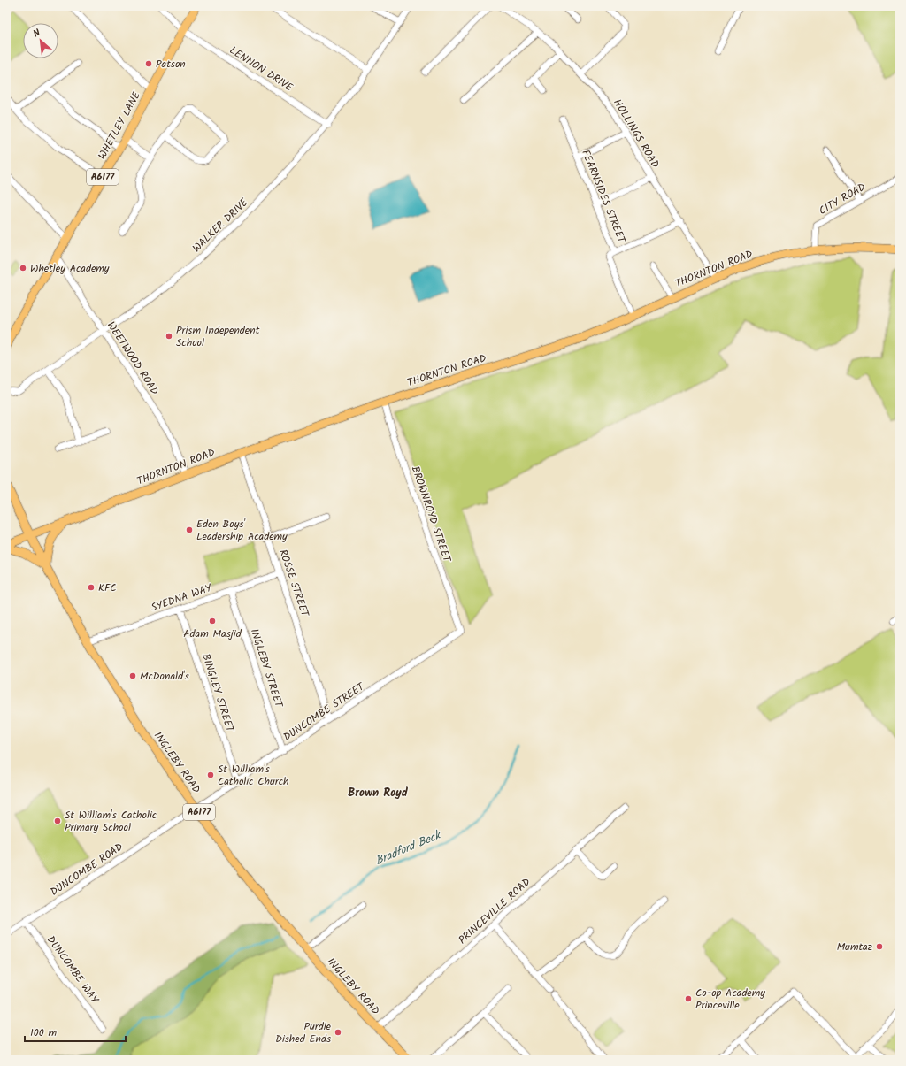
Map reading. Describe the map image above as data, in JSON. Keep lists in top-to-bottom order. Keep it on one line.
{"streets":{"main road":["WHETLEY LANE","A6177","THORNTON ROAD","INGLEBY ROAD"],"street":["LENNON DRIVE","HOLLINGS ROAD","FEARNSIDES STREET","CITY ROAD","WALKER DRIVE","WEETWOOD ROAD","BROWNROYD STREET","ROSSE STREET","SYEDNA WAY","INGLEBY STREET","BINGLEY STREET","DUNCOMBE STREET","DUNCOMBE ROAD","PRINCEVILLE ROAD","DUNCOMBE WAY"]},"crossings":[["LENNON DRIVE","WHETLEY LANE"],["LENNON DRIVE","WALKER DRIVE"],["WHETLEY LANE","WEETWOOD ROAD"],["HOLLINGS ROAD","THORNTON ROAD"],["A6177","THORNTON ROAD"],["A6177","INGLEBY ROAD"],["FEARNSIDES STREET","THORNTON ROAD"],["CITY ROAD","THORNTON ROAD"],["WALKER DRIVE","WEETWOOD ROAD"],["THORNTON ROAD","WEETWOOD ROAD"],["THORNTON ROAD","BROWNROYD STREET"],["THORNTON ROAD","ROSSE STREET"],["THORNTON ROAD","INGLEBY ROAD"],["BROWNROYD STREET","DUNCOMBE STREET"],["ROSSE STREET","SYEDNA WAY"],["ROSSE STREET","DUNCOMBE STREET"],["SYEDNA WAY","INGLEBY STREET"],["SYEDNA WAY","BINGLEY STREET"],["SYEDNA WAY","INGLEBY ROAD"],["INGLEBY STREET","DUNCOMBE STREET"],["BINGLEY STREET","DUNCOMBE STREET"],["DUNCOMBE STREET","INGLEBY ROAD"],["DUNCOMBE STREET","DUNCOMBE ROAD"],["INGLEBY ROAD","DUNCOMBE ROAD"],["INGLEBY ROAD","PRINCEVILLE ROAD"],["DUNCOMBE ROAD","DUNCOMBE WAY"]],"districts":["Brown Royd"],"water":["Bradford Beck"],"places":["Patson","Whetley Academy","Prism Independent School","Eden Boys' Leadership Academy","KFC","Adam Masjid","McDonald's","St William's Catholic Church","St William's Catholic Primary School","Mumtaz","Co-op Academy Princeville","Purdie Dished Ends"],"scale_bar":"100 m","north":"top left"}
